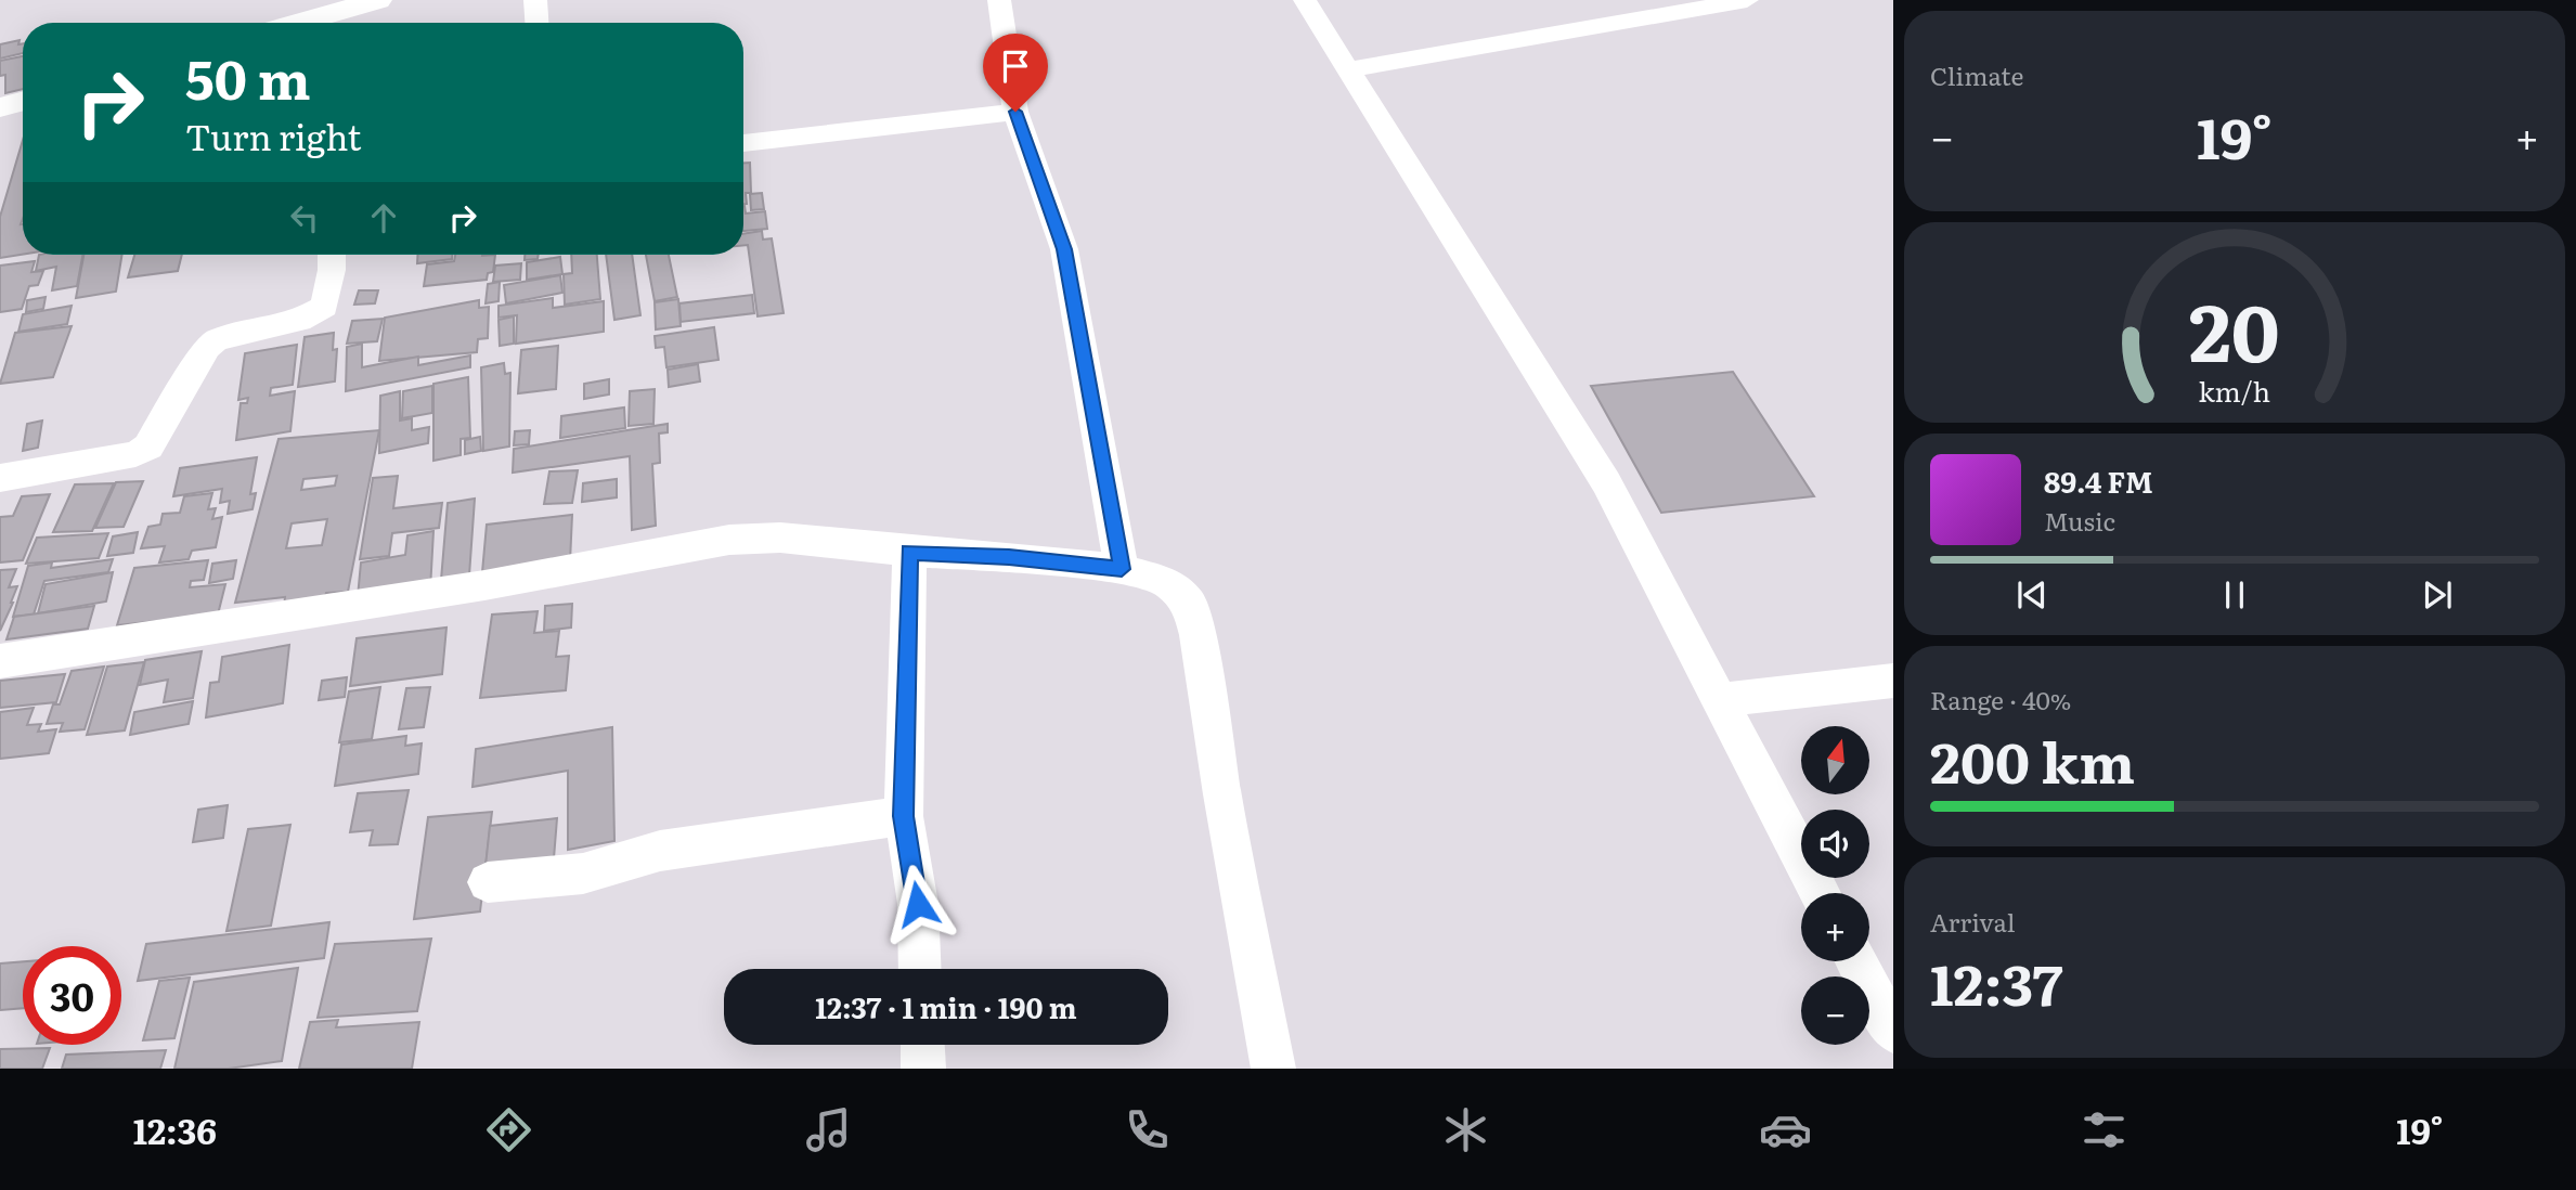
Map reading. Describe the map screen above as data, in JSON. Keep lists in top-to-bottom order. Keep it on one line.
{"north":"top","page":{"tile":["Climate",["Range · 40%","200 km"],["Arrival","12:37"]],"turn":["50 m","Turn right"],"heat":["−","19°","+"],"song":["89.4 FM","Music"],"map_buttons":["+","−"],"limit":"30","trip":"12:37 · 1 min · 190 m","tabs":["12:36","19°"],"gauge":["20","km/h"]}}
